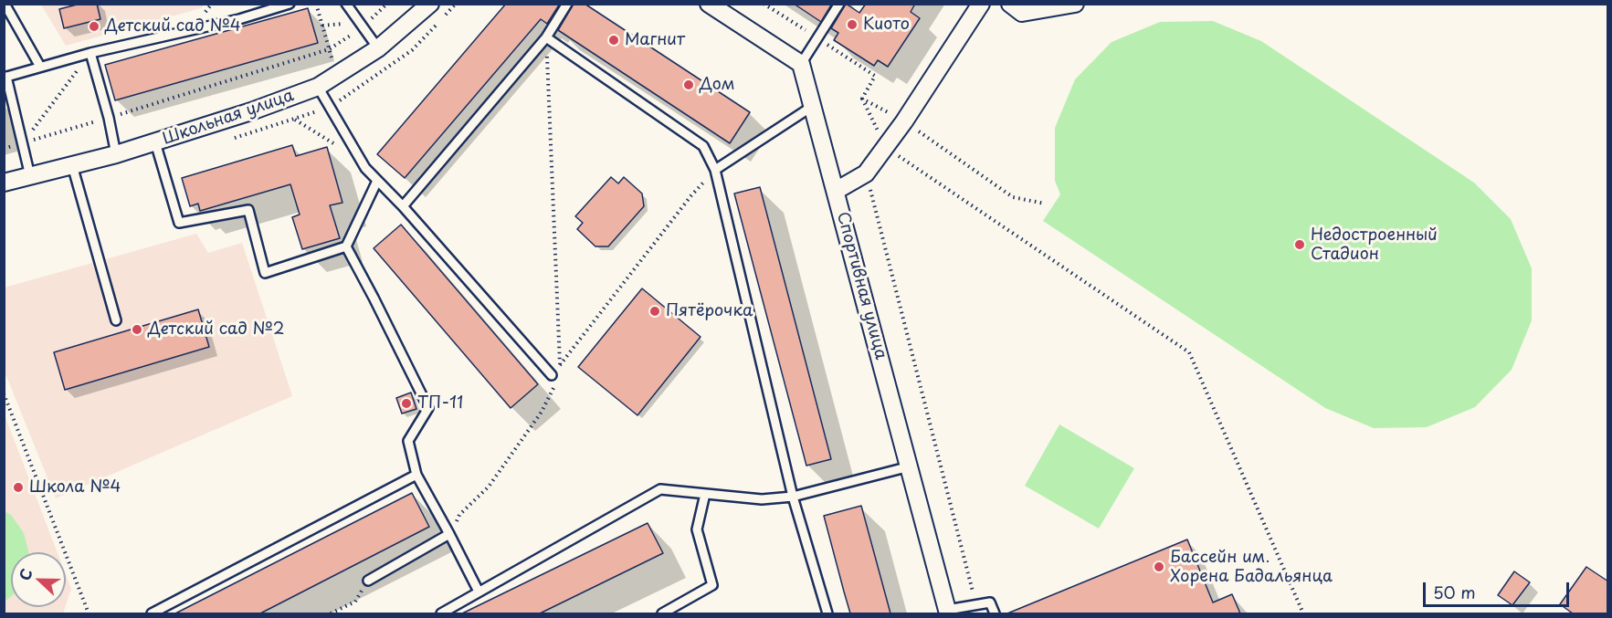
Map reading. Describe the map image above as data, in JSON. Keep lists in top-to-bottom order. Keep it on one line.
{"streets":{"street":["Школьная улица","Спортивная улица"]},"places":["Киото","Детский сад №4","Магнит","Дом","Недостроенный Стадион","Пятёрочка","Детский сад №2","ТП-11","Школа №4","Бассейн им. Хорена Бадальянца"],"scale_bar":"50 m","north":"left"}
